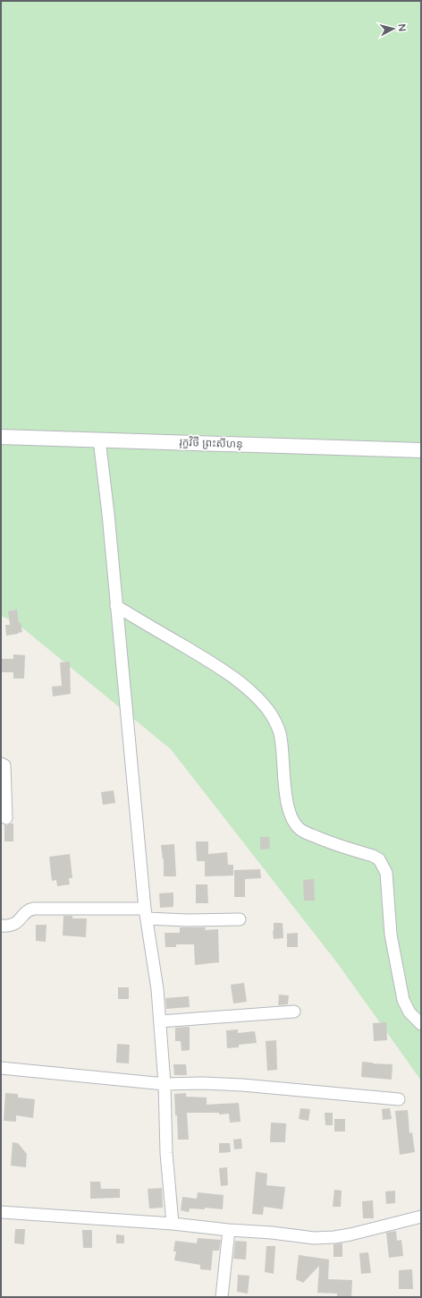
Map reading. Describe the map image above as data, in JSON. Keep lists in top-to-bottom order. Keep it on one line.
{"streets":{"street":["រុក្ខវិថី ព្រះសីហនុ"]},"north":"right"}
